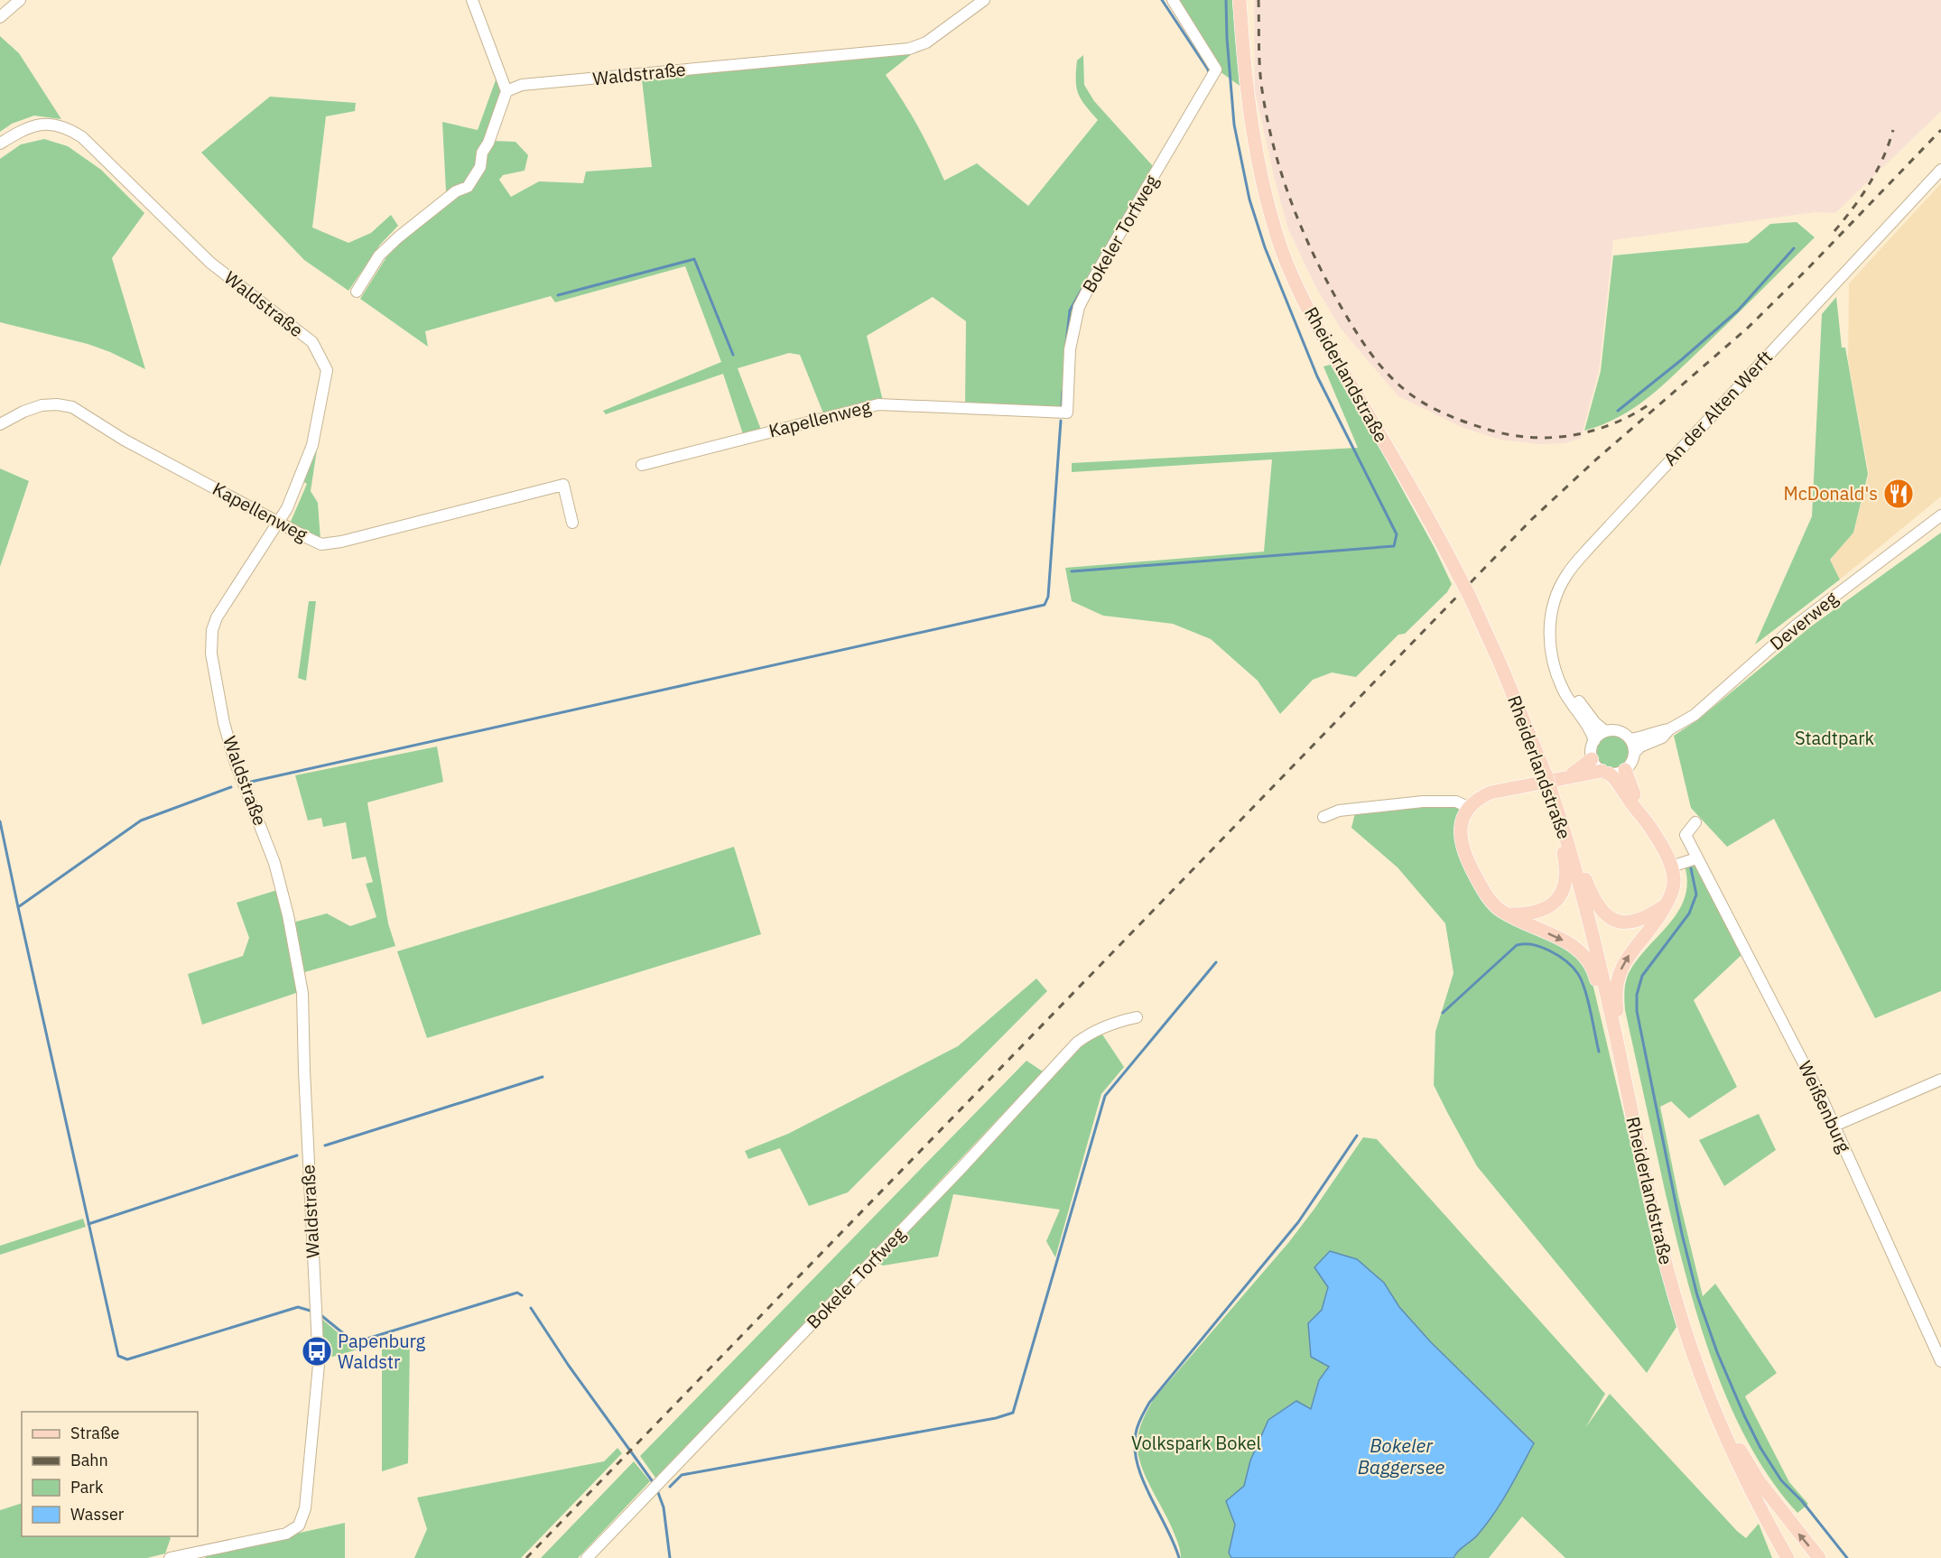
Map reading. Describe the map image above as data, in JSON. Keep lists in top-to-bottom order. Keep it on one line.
{"streets":{"main road":["Rheiderlandstraße"],"street":["Waldstraße","Bokeler Torfweg","An der Alten Werft","Kapellenweg","Deverweg","Weißenburg"]},"crossings":[["Waldstraße","Kapellenweg"],["Bokeler Torfweg","Kapellenweg"],["An der Alten Werft","Deverweg"]],"water":["Bokeler Baggersee"],"parks":["Stadtpark","Volkspark Bokel"],"places":{"restaurant":["McDonald's"],"bus stop":["Papenburg Waldstr"]},"legend":["Straße","Bahn","Park","Wasser"]}
